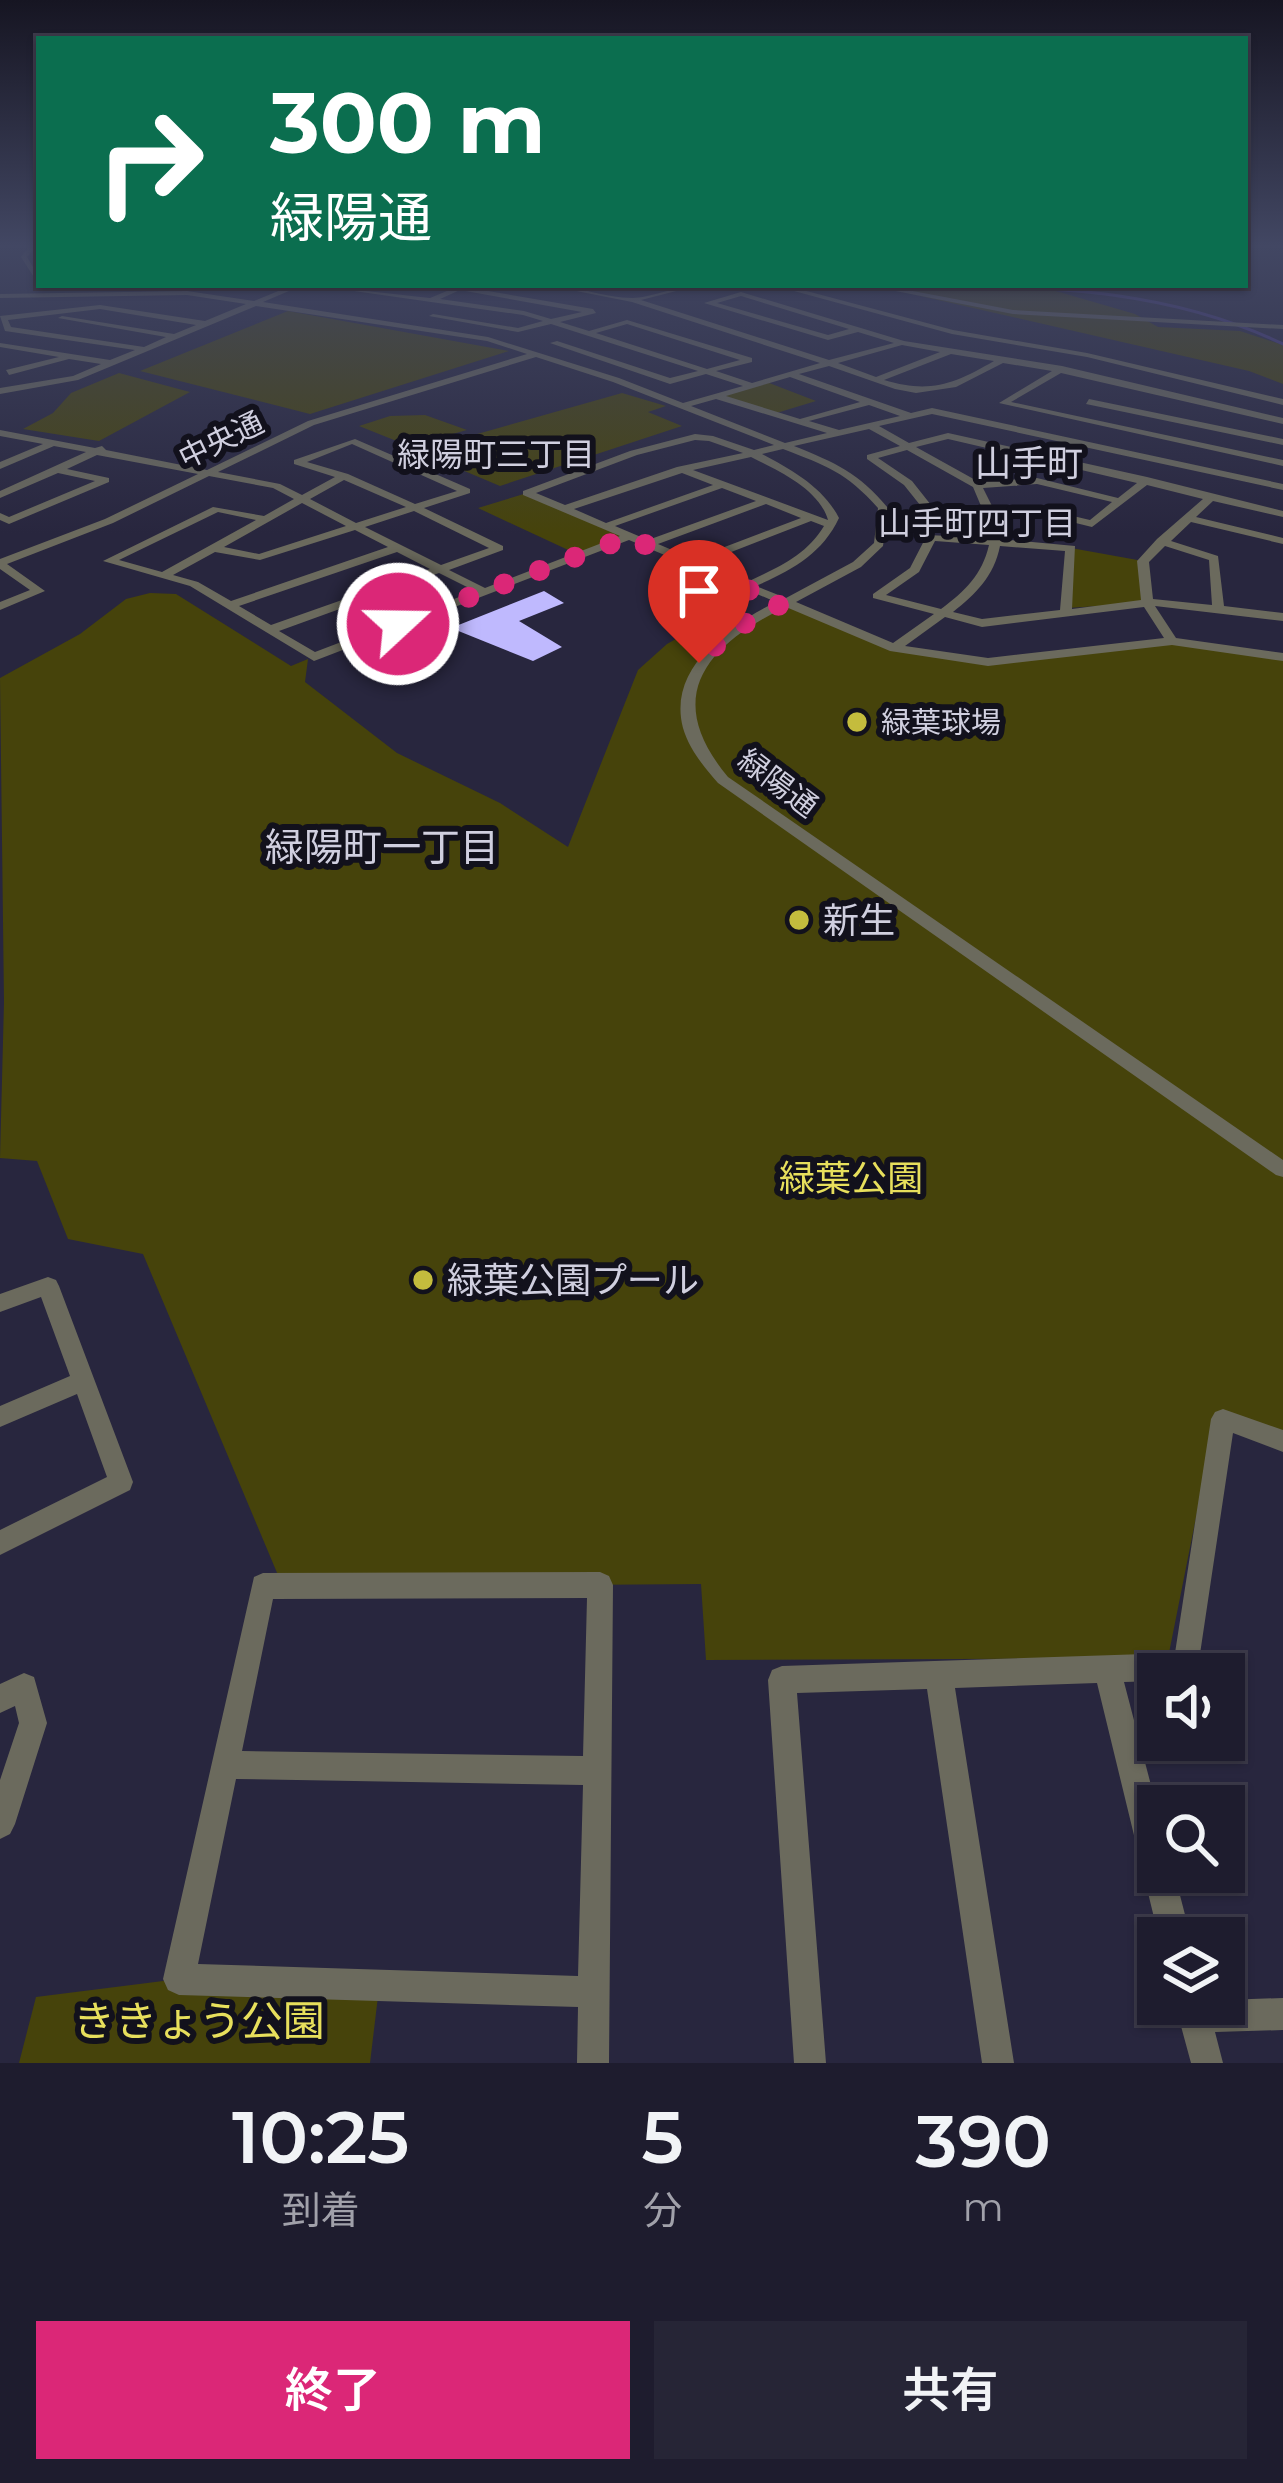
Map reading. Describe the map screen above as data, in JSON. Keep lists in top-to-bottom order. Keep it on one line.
{"streets":{"street":["中央通","緑陽通"]},"crossings":[["中央通","緑陽通"]],"districts":["緑陽町三丁目","山手町","山手町四丁目","緑陽町一丁目"],"parks":["緑葉公園","ききょう公園"],"places":["緑葉球場","新生","緑葉公園プール"],"page":{"turn":["300 m","緑陽通"],"eta":["10:25","到着","5","分","390","m"],"buttons":["終了","共有"]}}
